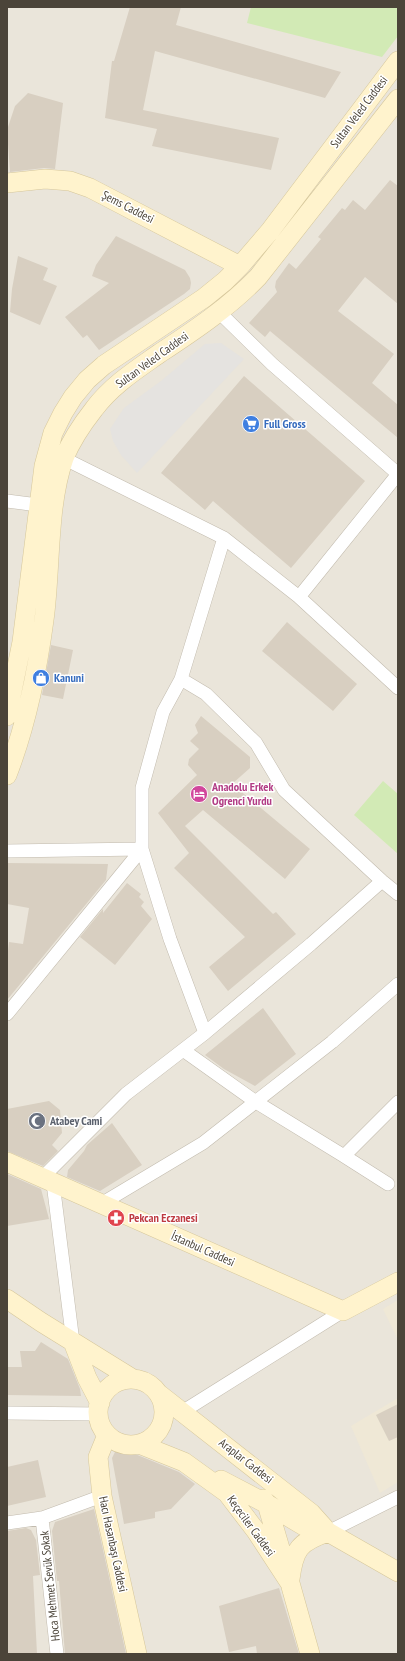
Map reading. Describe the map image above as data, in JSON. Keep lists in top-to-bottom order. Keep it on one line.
{"streets":{"street":["Sultan Veled Caddesi","Şems Caddesi","İstanbul Caddesi","Araplar Caddesi","Keçeciler Caddesi","Hacı Hasanbaşı Caddesi","Hoca Mehmet Sevük Sokak"]},"crossings":[["Sultan Veled Caddesi","Şems Caddesi"],["Araplar Caddesi","Keçeciler Caddesi"],["Araplar Caddesi","Hacı Hasanbaşı Caddesi"],["Keçeciler Caddesi","Hacı Hasanbaşı Caddesi"]],"places":{"supermarket":["Full Gross"],"shop":["Kanuni"],"hotel":["Anadolu Erkek Ogrenci Yurdu"],"mosque":["Atabey Cami"],"pharmacy":["Pekcan Eczanesi"]}}
